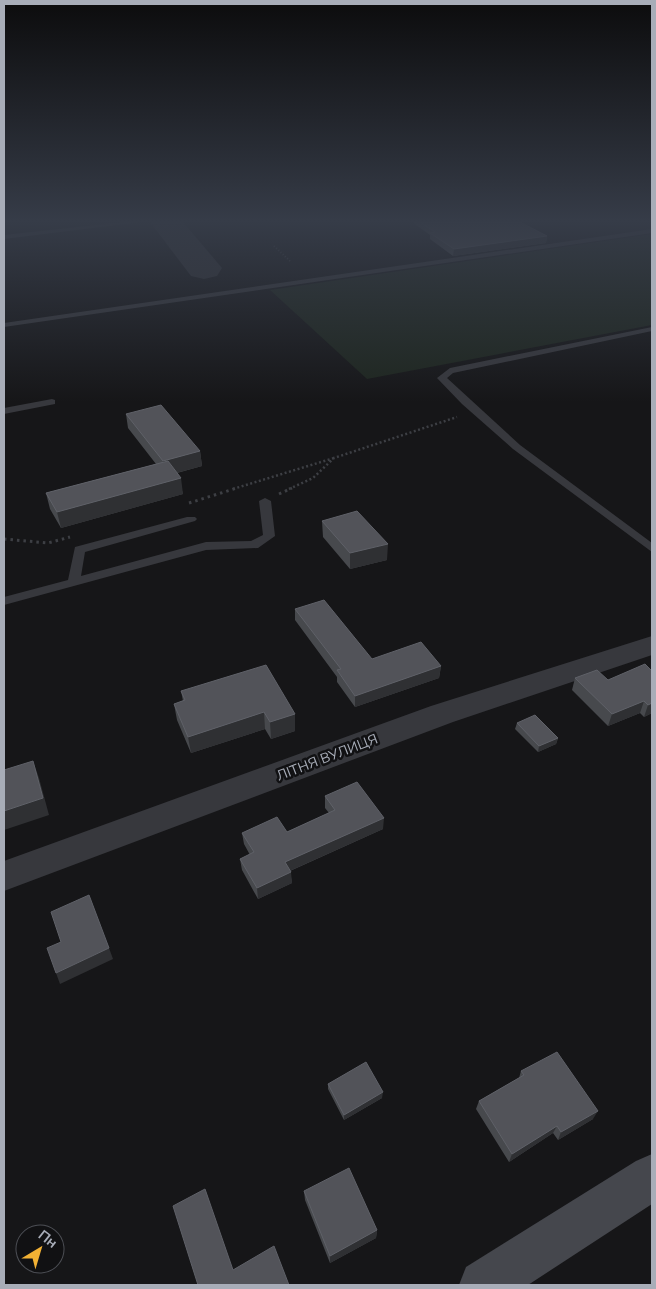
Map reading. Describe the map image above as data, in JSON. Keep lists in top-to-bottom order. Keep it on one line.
{"streets":{"street":["ЛІТНЯ ВУЛИЦЯ"]},"north":"top right"}
